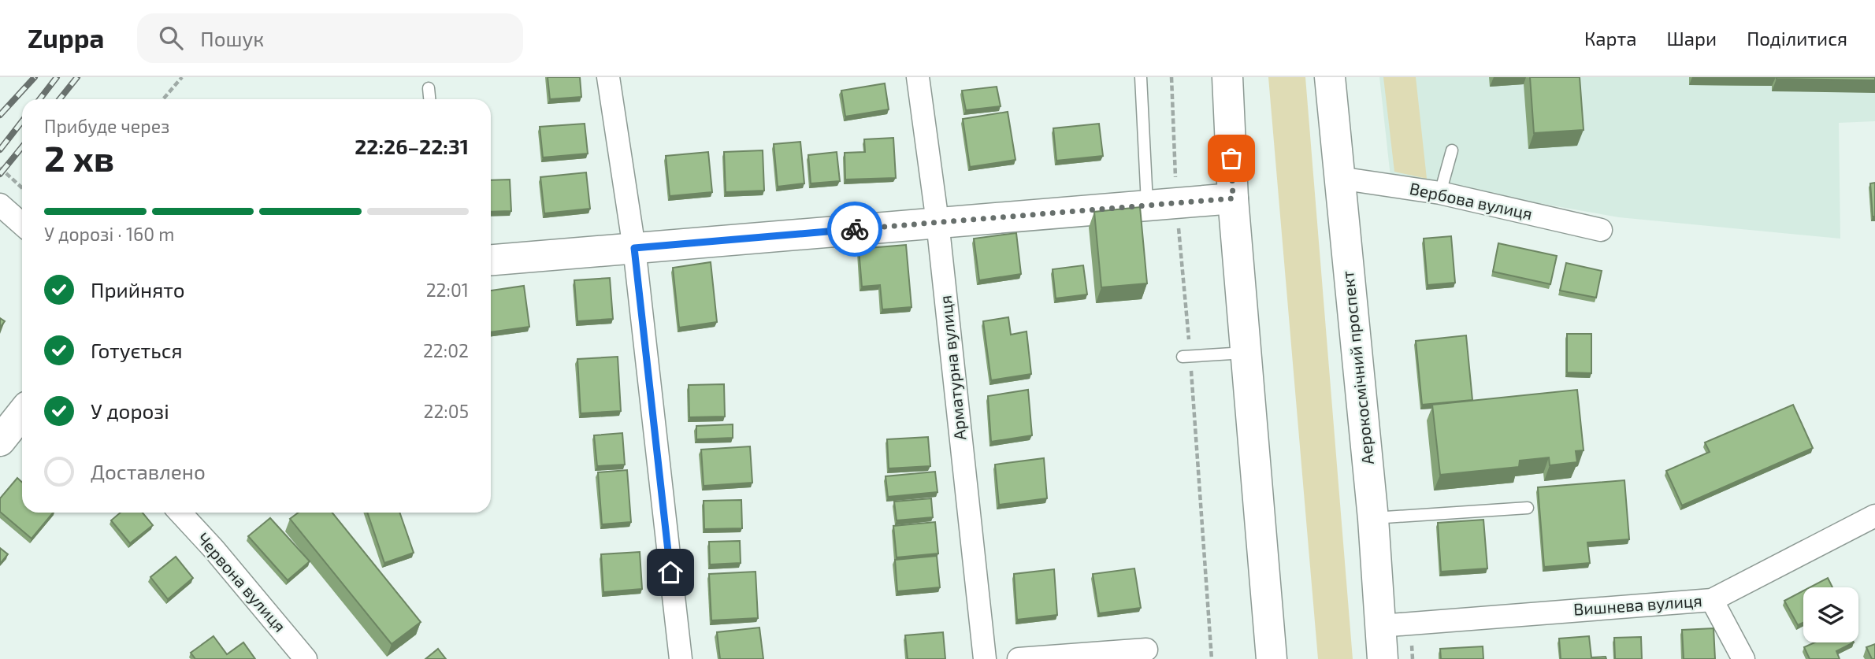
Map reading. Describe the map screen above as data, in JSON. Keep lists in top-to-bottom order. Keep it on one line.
{"streets":{"main road":["Аерокосмічний проспект"],"street":["Вербова вулиця","Арматурна вулиця","Червона вулиця","Вишнева вулиця"]},"crossings":[["Вербова вулиця","Аерокосмічний проспект"],["Аерокосмічний проспект","Вишнева вулиця"]],"page":{"header":"Zuppa","search":"Пошук","nav":["Карта","Шари","Поділитися"],"heading":["2 хв","Прибуде через","22:26–22:31"],"bar":"У дорозі · 160 m","list":[["Прийнято","22:01"],["Готується","22:02"],["У дорозі","22:05"],"Доставлено"]}}
